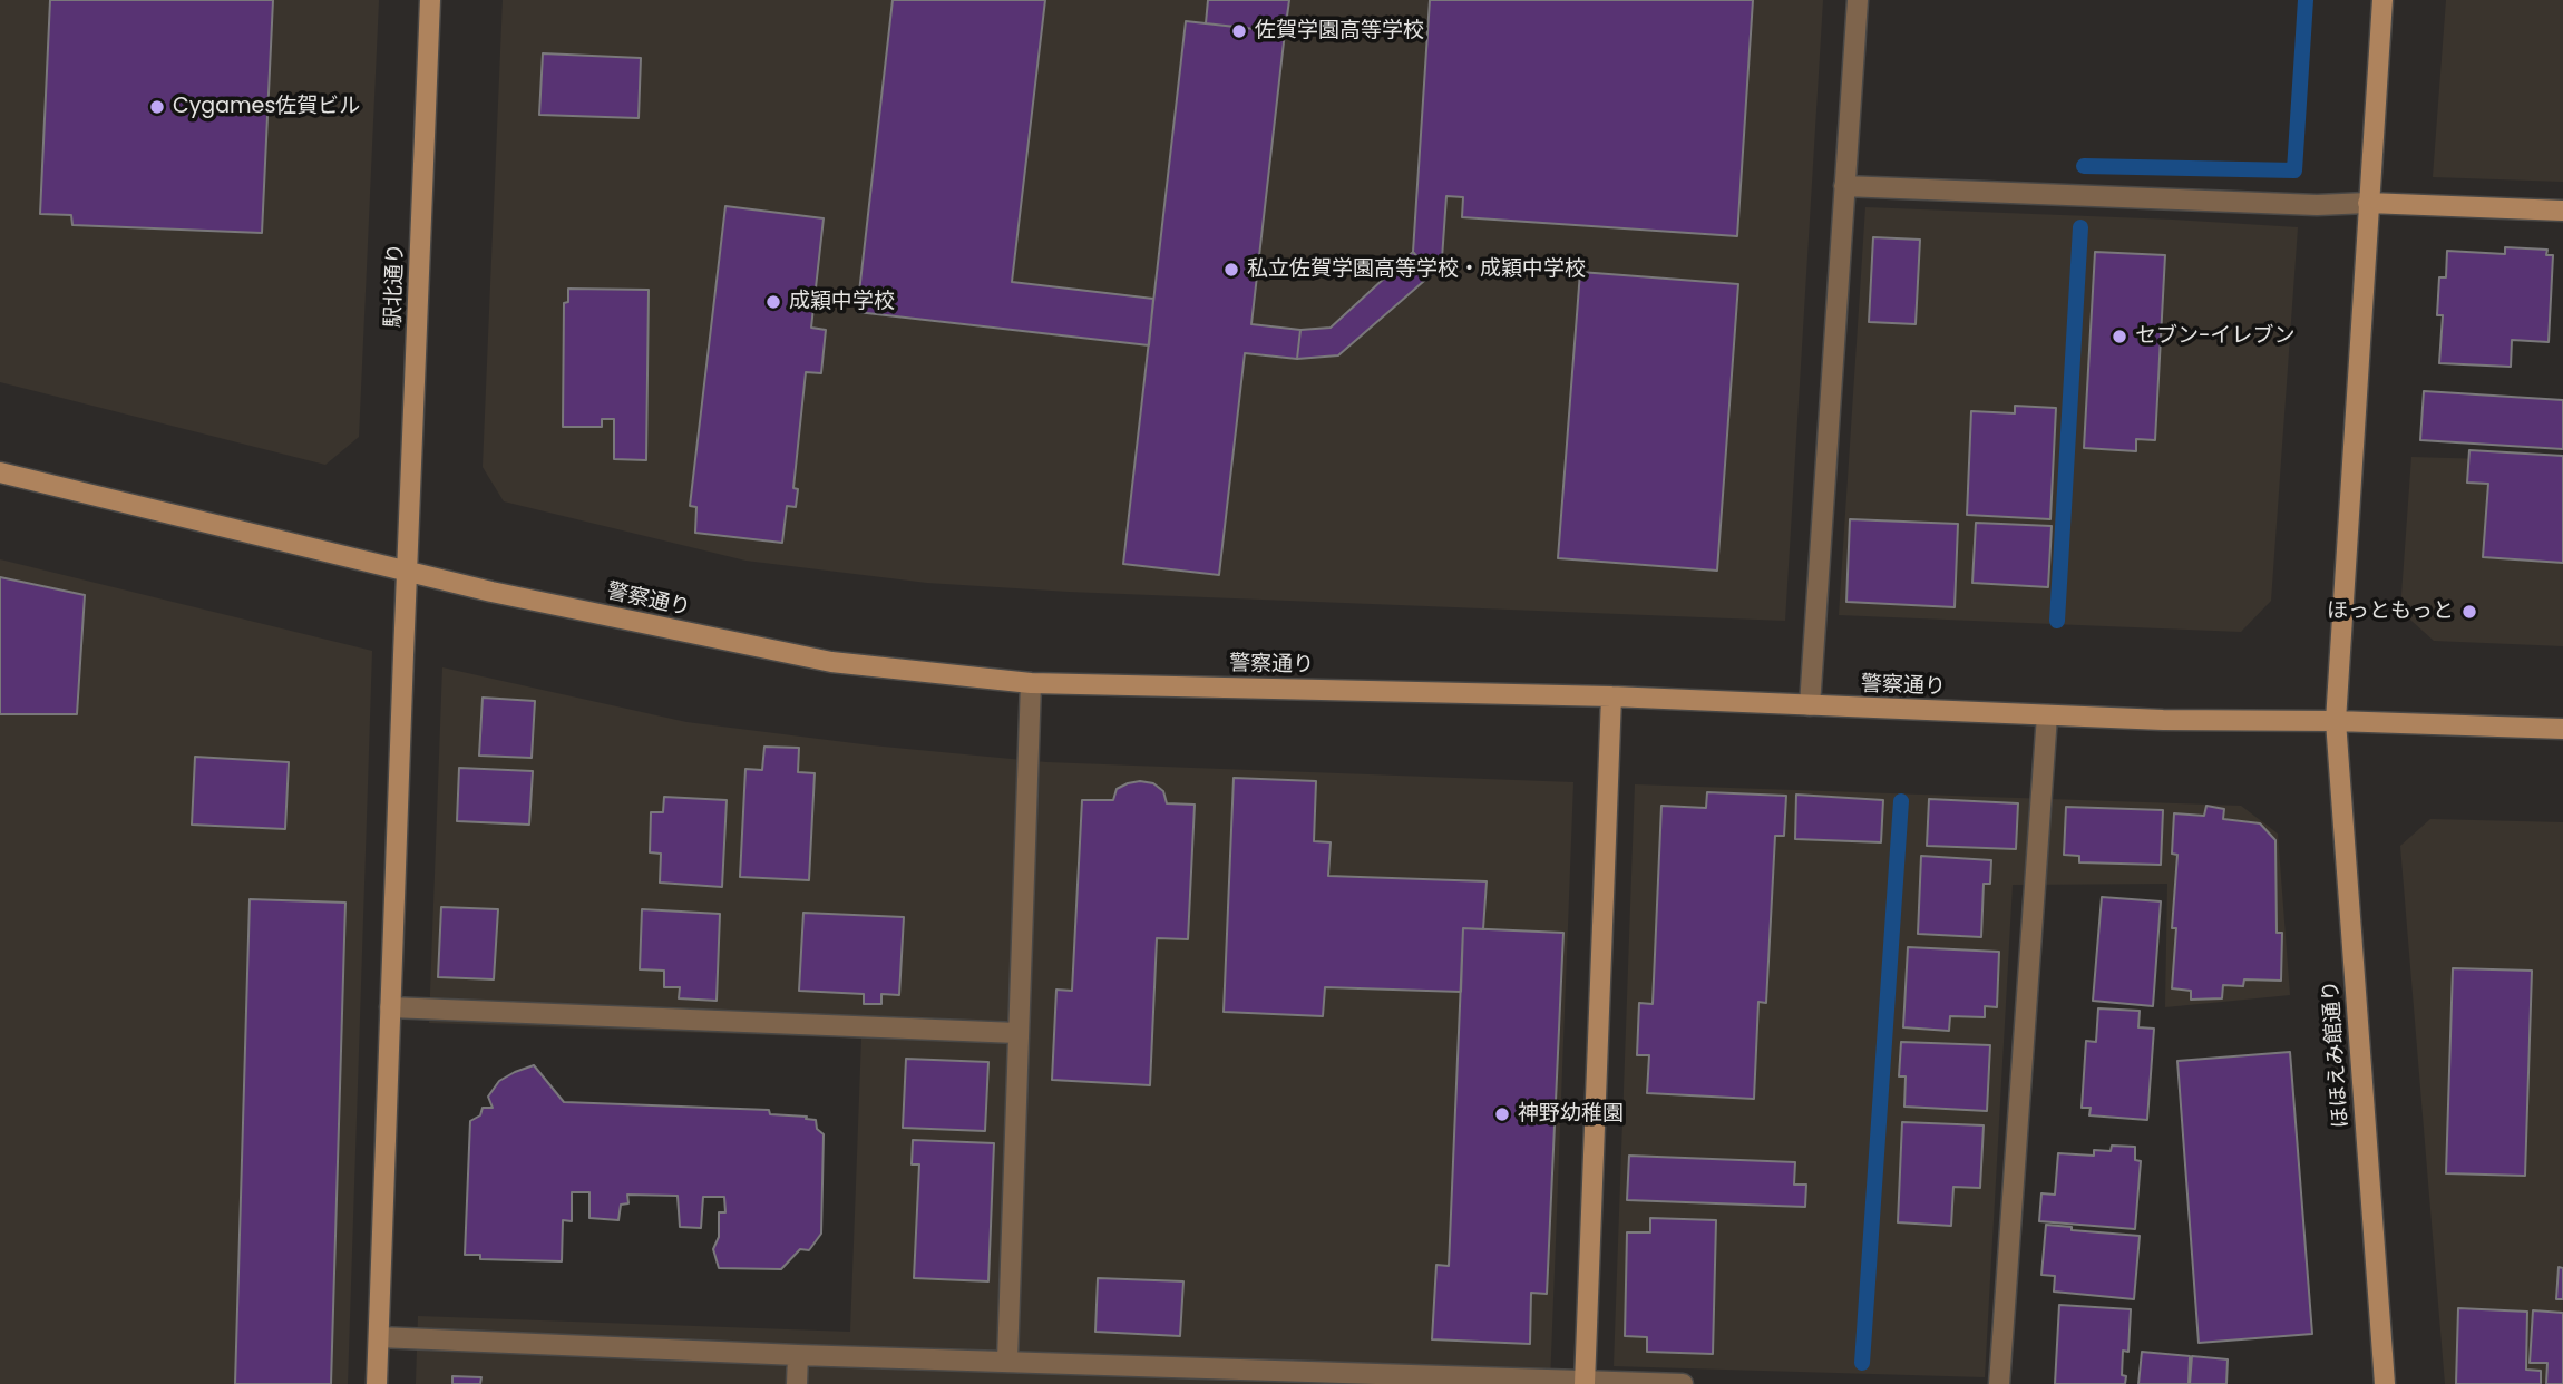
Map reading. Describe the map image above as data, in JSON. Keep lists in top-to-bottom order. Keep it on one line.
{"streets":{"street":["駅北通り","警察通り","ほほえみ館通り"]},"crossings":[["駅北通り","警察通り"],["警察通り","ほほえみ館通り"]],"places":["佐賀学園高等学校","Cygames佐賀ビル","私立佐賀学園高等学校・成穎中学校","成穎中学校","セブン-イレブン","ほっともっと","神野幼稚園"]}
